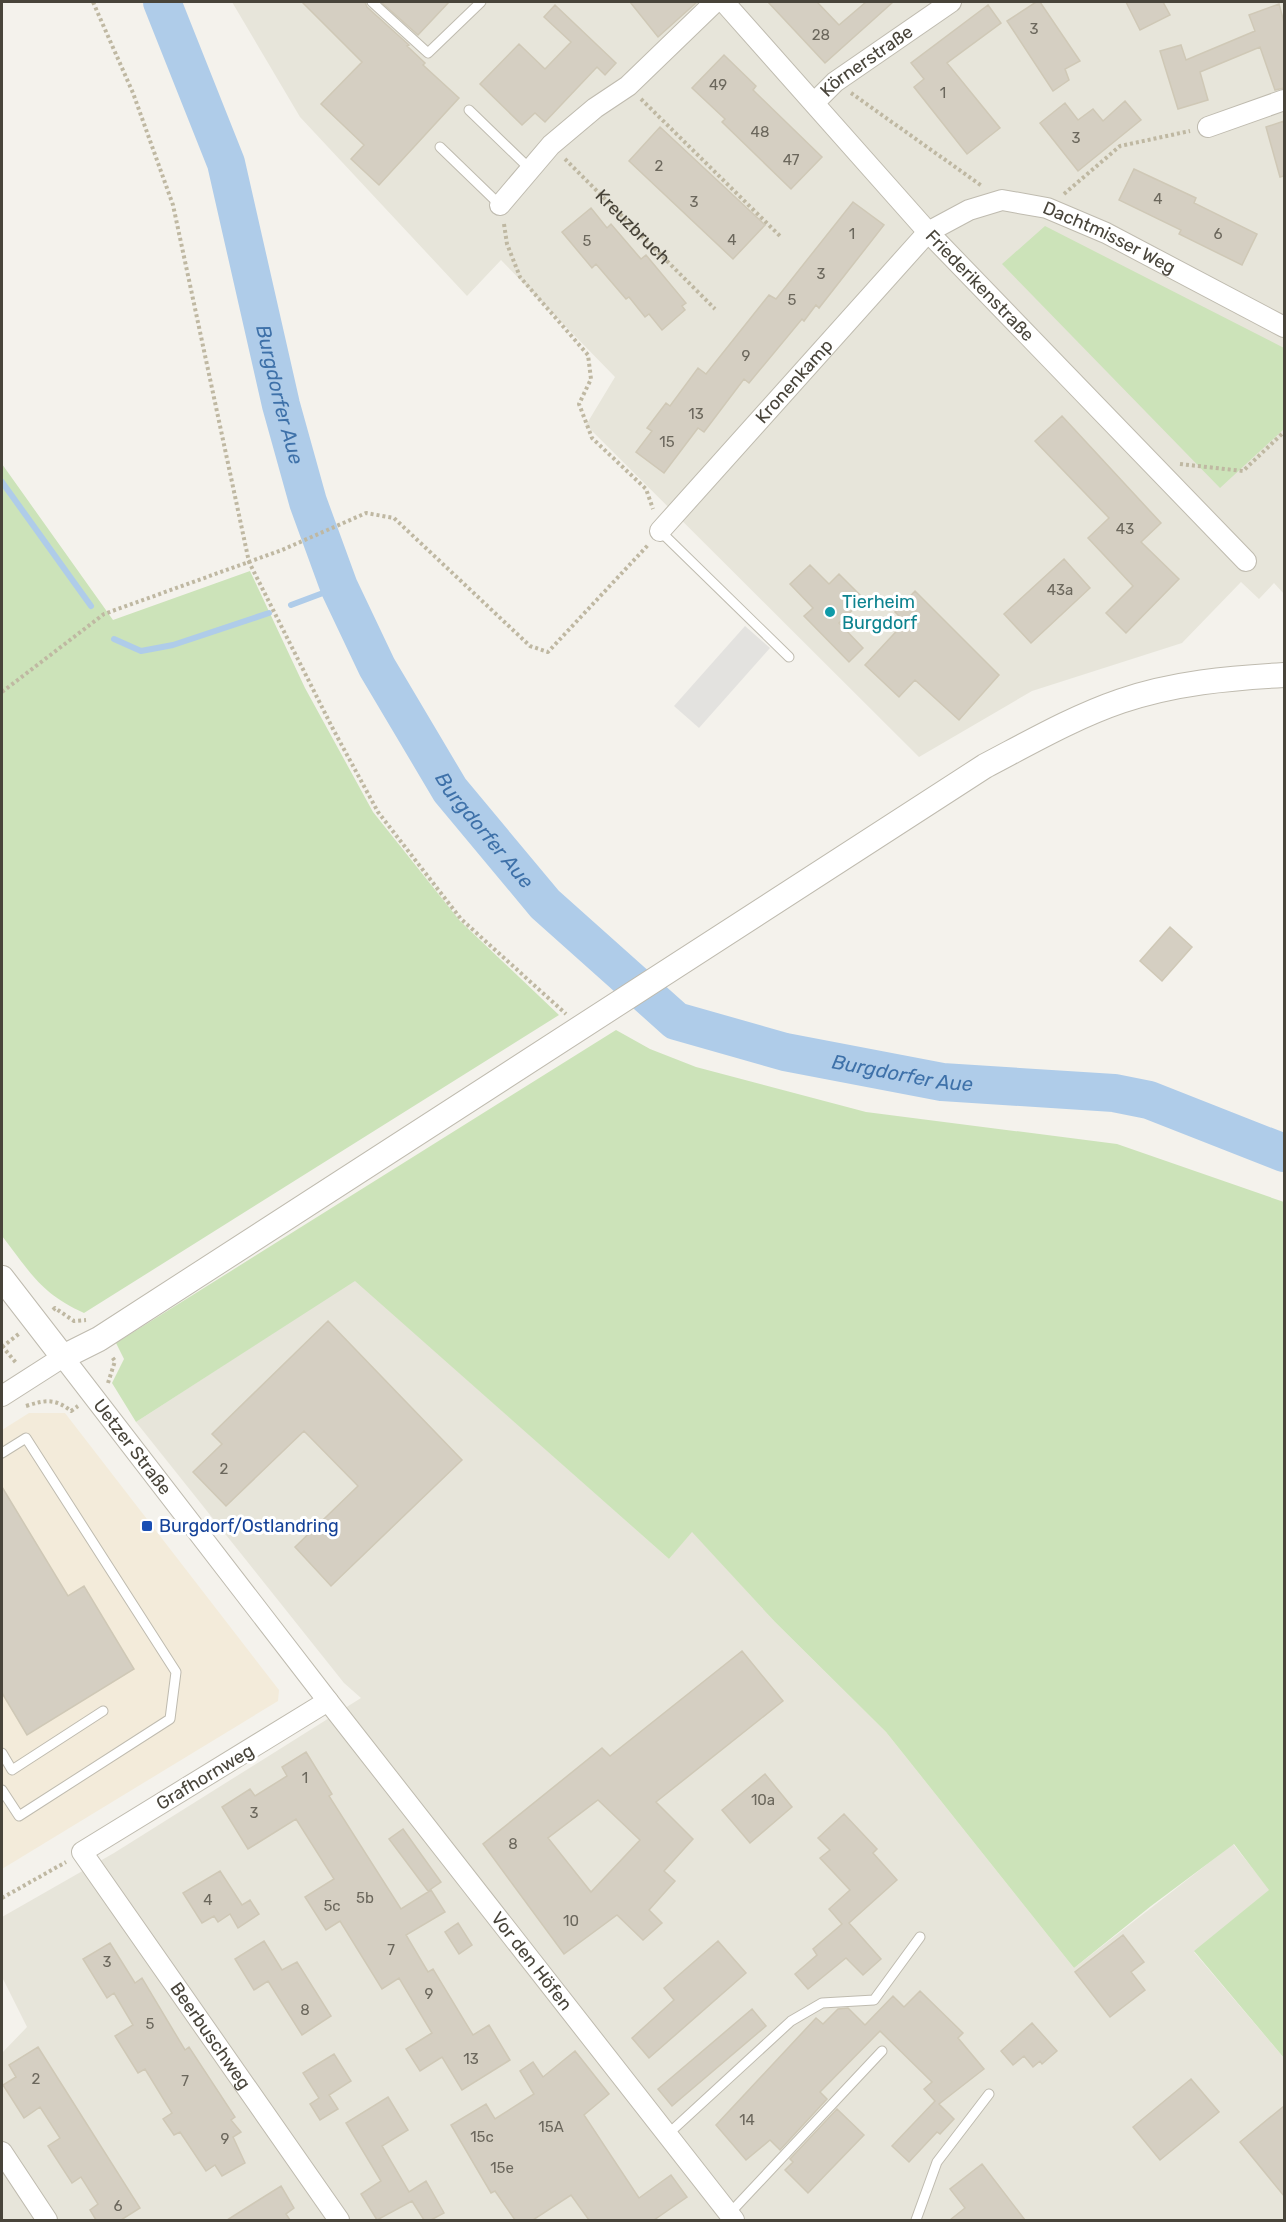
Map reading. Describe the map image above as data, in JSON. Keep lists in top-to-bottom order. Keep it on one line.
{"streets":{"street":["Körnerstraße","Dachtmisser Weg","Friederikenstraße","Kronenkamp","Uetzer Straße","Grafhornweg","Vor den Höfen","Beerbuschweg"],"path":["Kreuzbruch"]},"crossings":[["Körnerstraße","Friederikenstraße"],["Dachtmisser Weg","Friederikenstraße"],["Dachtmisser Weg","Kronenkamp"],["Friederikenstraße","Kronenkamp"],["Uetzer Straße","Grafhornweg"],["Uetzer Straße","Vor den Höfen"],["Grafhornweg","Vor den Höfen"],["Grafhornweg","Beerbuschweg"]],"water":["Burgdorfer Aue"],"places":{"other":["Tierheim Burgdorf"],"transit":["Burgdorf/Ostlandring"]},"house_numbers":["3","28","49","1","48","3","47","2","4","3","1","6","4","5","3","5","9","13","15","43","43a","2","1","10a","3","8","5b","4","5c","10","7","3","9","8","5","13","2","7","14","15A","15c","9","15e","6"]}
